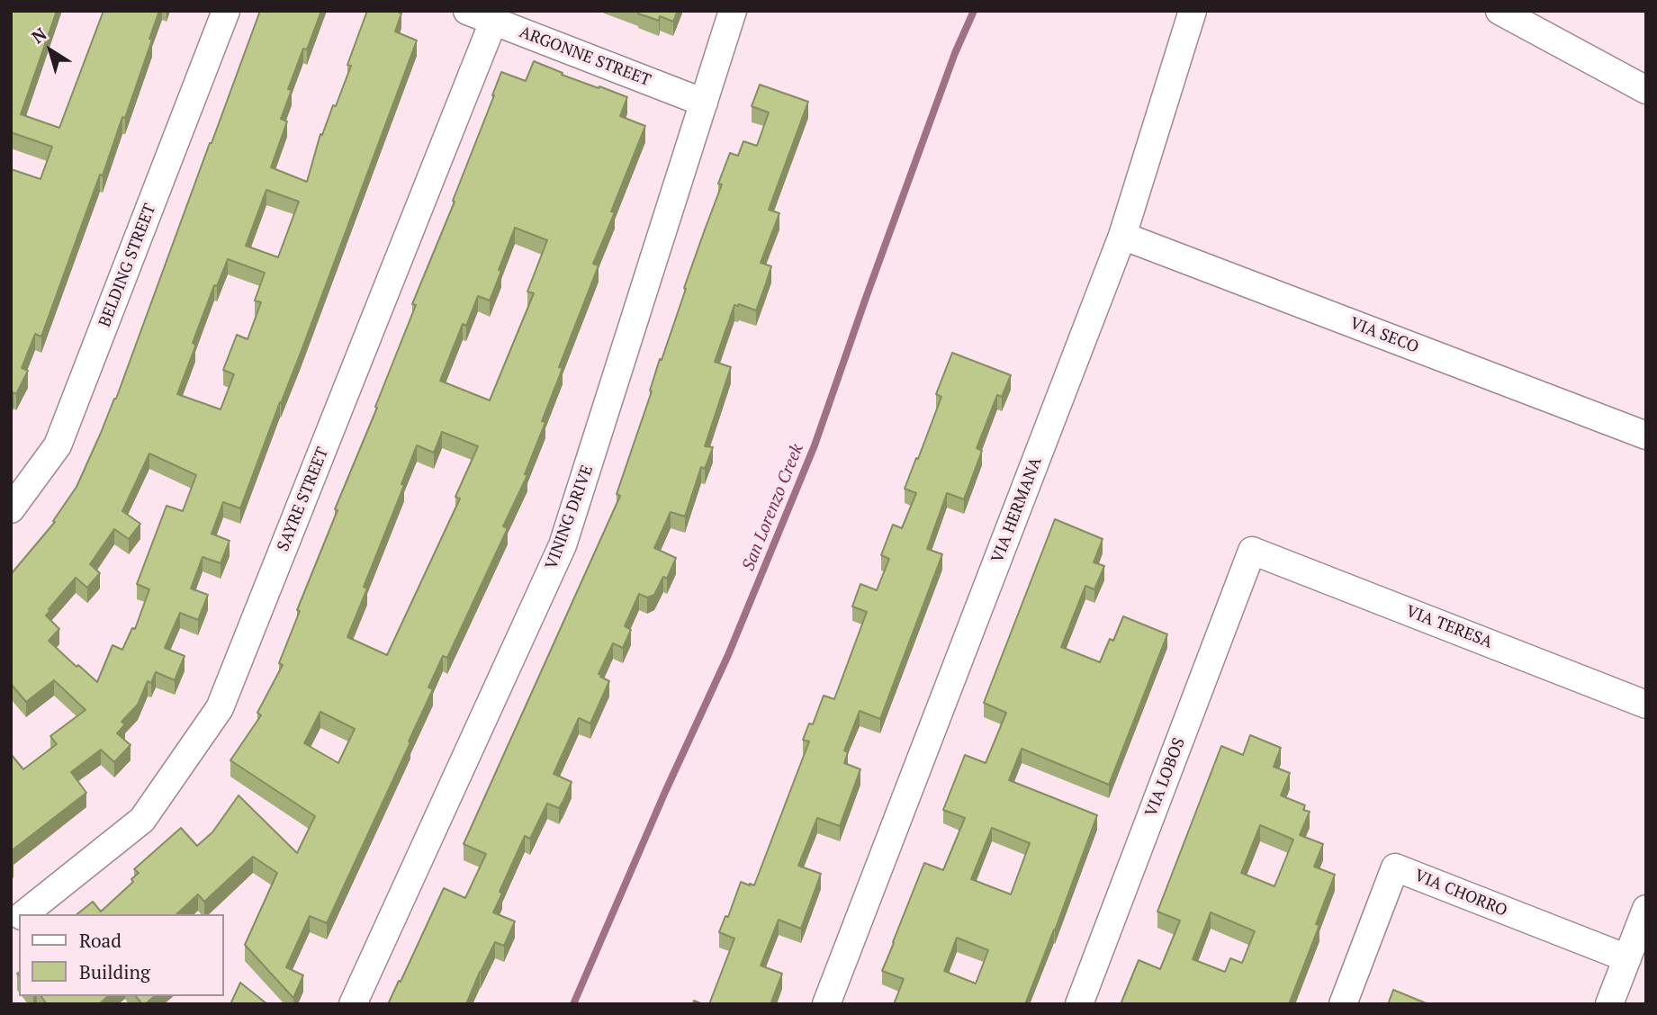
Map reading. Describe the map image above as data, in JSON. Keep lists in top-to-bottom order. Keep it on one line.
{"streets":{"street":["ARGONNE STREET","BELDING STREET","VIA SECO","SAYRE STREET","VIA HERMANA","VINING DRIVE","VIA TERESA","VIA LOBOS","VIA CHORRO"]},"crossings":[["ARGONNE STREET","SAYRE STREET"],["ARGONNE STREET","VINING DRIVE"],["VIA SECO","VIA HERMANA"],["VIA TERESA","VIA LOBOS"]],"water":["San Lorenzo Creek"],"legend":["Road","Building"],"north":"top left"}
